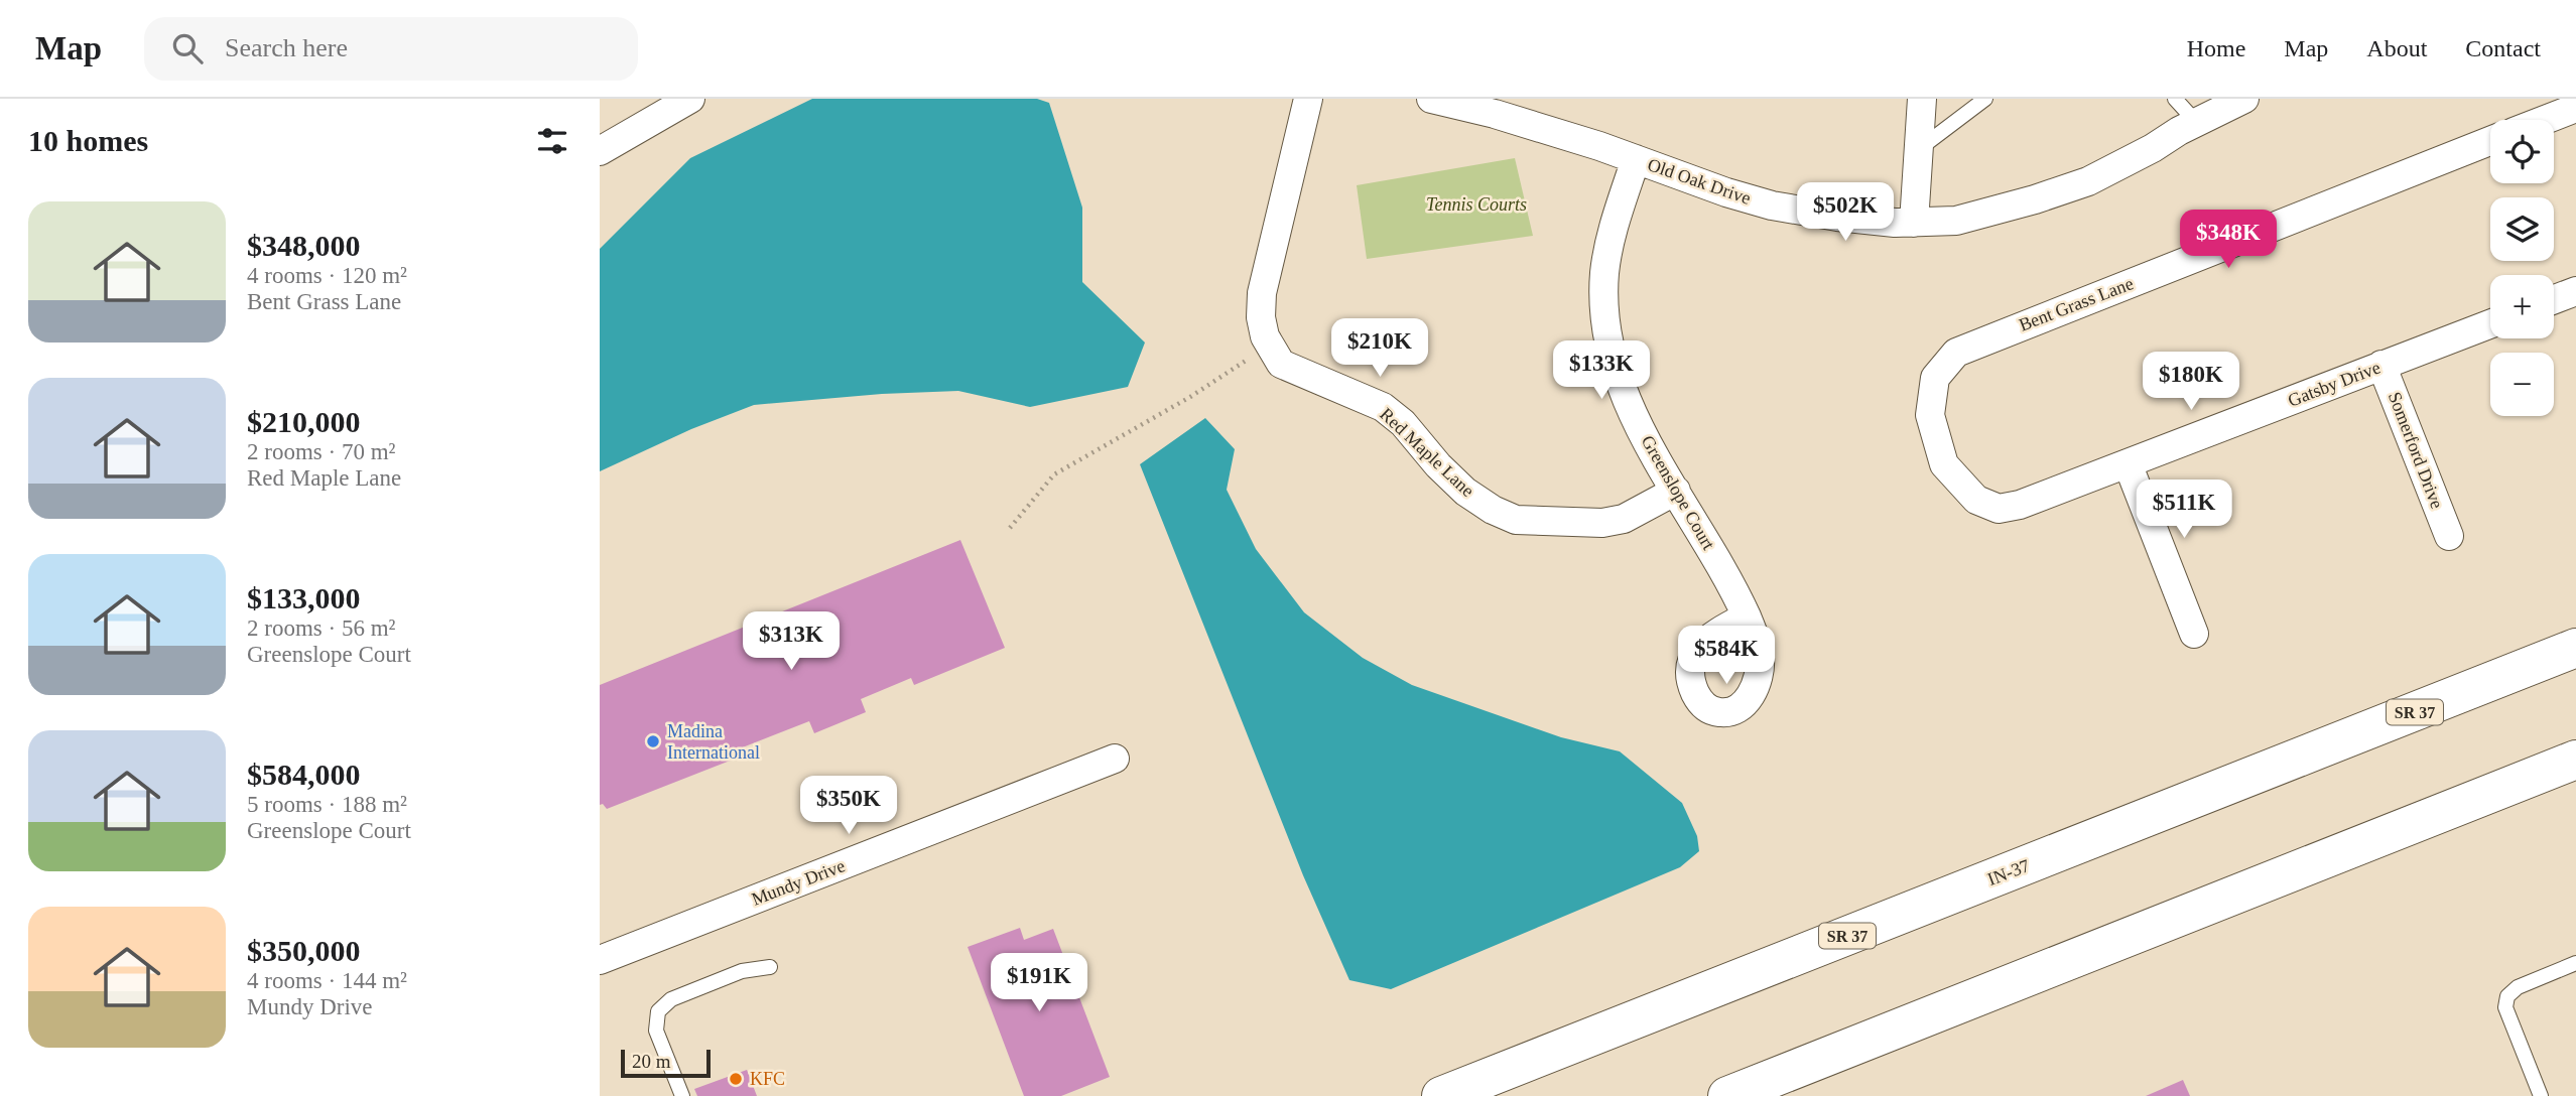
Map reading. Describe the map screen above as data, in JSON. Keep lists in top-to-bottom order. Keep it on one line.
{"streets":{"highway":["SR 37","IN-37"],"street":["Old Oak Drive","Bent Grass Lane","Gatsby Drive","Somerford Drive","Red Maple Lane","Greenslope Court","Mundy Drive"]},"crossings":[["Old Oak Drive","Greenslope Court"],["Bent Grass Lane","Gatsby Drive"],["Gatsby Drive","Somerford Drive"],["Red Maple Lane","Greenslope Court"]],"parks":["Tennis Courts"],"places":["Madina International","KFC"],"scale_bar":"20 m","page":{"header":"Map","search":"Search here","nav":["Home","Map","About","Contact"],"heading":"10 homes","map_buttons":["+","−"],"price":["$502K","$348K","$210K","$133K","$180K","$511K","$313K","$584K","$350K","$191K"],"list":[{"name":"$348,000","note":"4 rooms · 120 m² · Bent Grass Lane"},{"name":"$210,000","note":"2 rooms · 70 m² · Red Maple Lane"},{"name":"$133,000","note":"2 rooms · 56 m² · Greenslope Court"},{"name":"$584,000","note":"5 rooms · 188 m² · Greenslope Court"},{"name":"$350,000","note":"4 rooms · 144 m² · Mundy Drive"}],"scale":"20 m"}}
